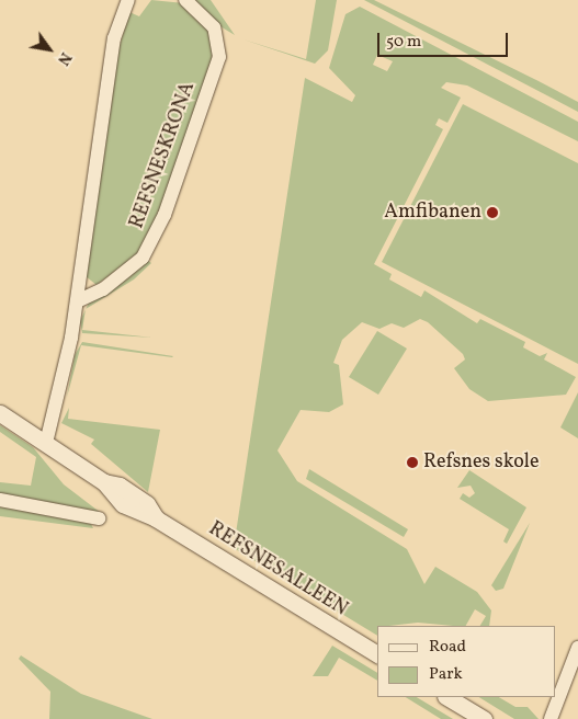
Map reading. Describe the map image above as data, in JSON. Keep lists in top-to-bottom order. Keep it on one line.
{"streets":{"street":["REFSNESKRONA","REFSNESALLEEN"]},"places":["Amfibanen","Refsnes skole"],"legend":["Road","Park"],"scale_bar":"50 m","north":"bottom right"}
